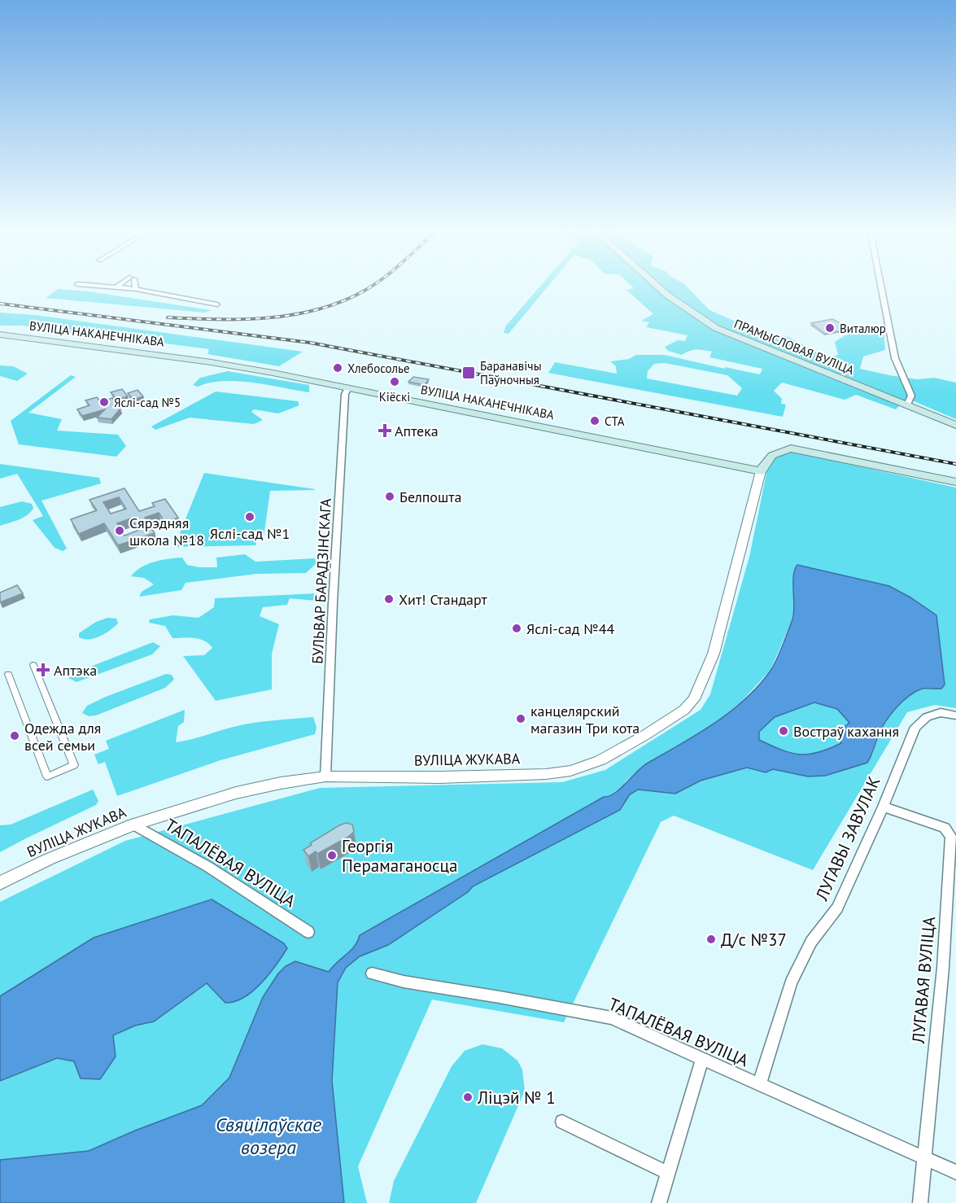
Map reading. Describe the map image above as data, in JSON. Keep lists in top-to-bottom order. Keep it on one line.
{"streets":{"main road":["ВУЛІЦА НАКАНЕЧНІКАВА","ПРАМЫСЛОВАЯ ВУЛІЦА"],"street":["БУЛЬВАР БАРАДЗІНСКАГА","ВУЛІЦА ЖУКАВА","ЛУГАВЫ ЗАВУЛАК","ТАПАЛЁВАЯ ВУЛІЦА","ЛУГАВАЯ ВУЛІЦА"]},"crossings":[["ВУЛІЦА НАКАНЕЧНІКАВА","БУЛЬВАР БАРАДЗІНСКАГА"],["ВУЛІЦА НАКАНЕЧНІКАВА","ВУЛІЦА ЖУКАВА"],["БУЛЬВАР БАРАДЗІНСКАГА","ВУЛІЦА ЖУКАВА"],["ВУЛІЦА ЖУКАВА","ТАПАЛЁВАЯ ВУЛІЦА"],["ЛУГАВЫ ЗАВУЛАК","ТАПАЛЁВАЯ ВУЛІЦА"],["ЛУГАВЫ ЗАВУЛАК","ЛУГАВАЯ ВУЛІЦА"],["ТАПАЛЁВАЯ ВУЛІЦА","ЛУГАВАЯ ВУЛІЦА"]],"water":["Свяцілаўскае возера"],"places":{"other":["Виталюр","Хлебосолье","Кіёскі","Яслі-сад №5","СТА","Белпошта","Яслі-сад №1","Сярэдняя школа №18","Хит! Стандарт","Яслі-сад №44","канцелярский магазин Три кота","Востраў кахання","Одежда для всей семьи","Георгія Перамаганосца","Д/с №37","Ліцэй № 1"],"transit":["Баранавічы Паўночныя"],"health":["Аптека","Аптэка"]}}
